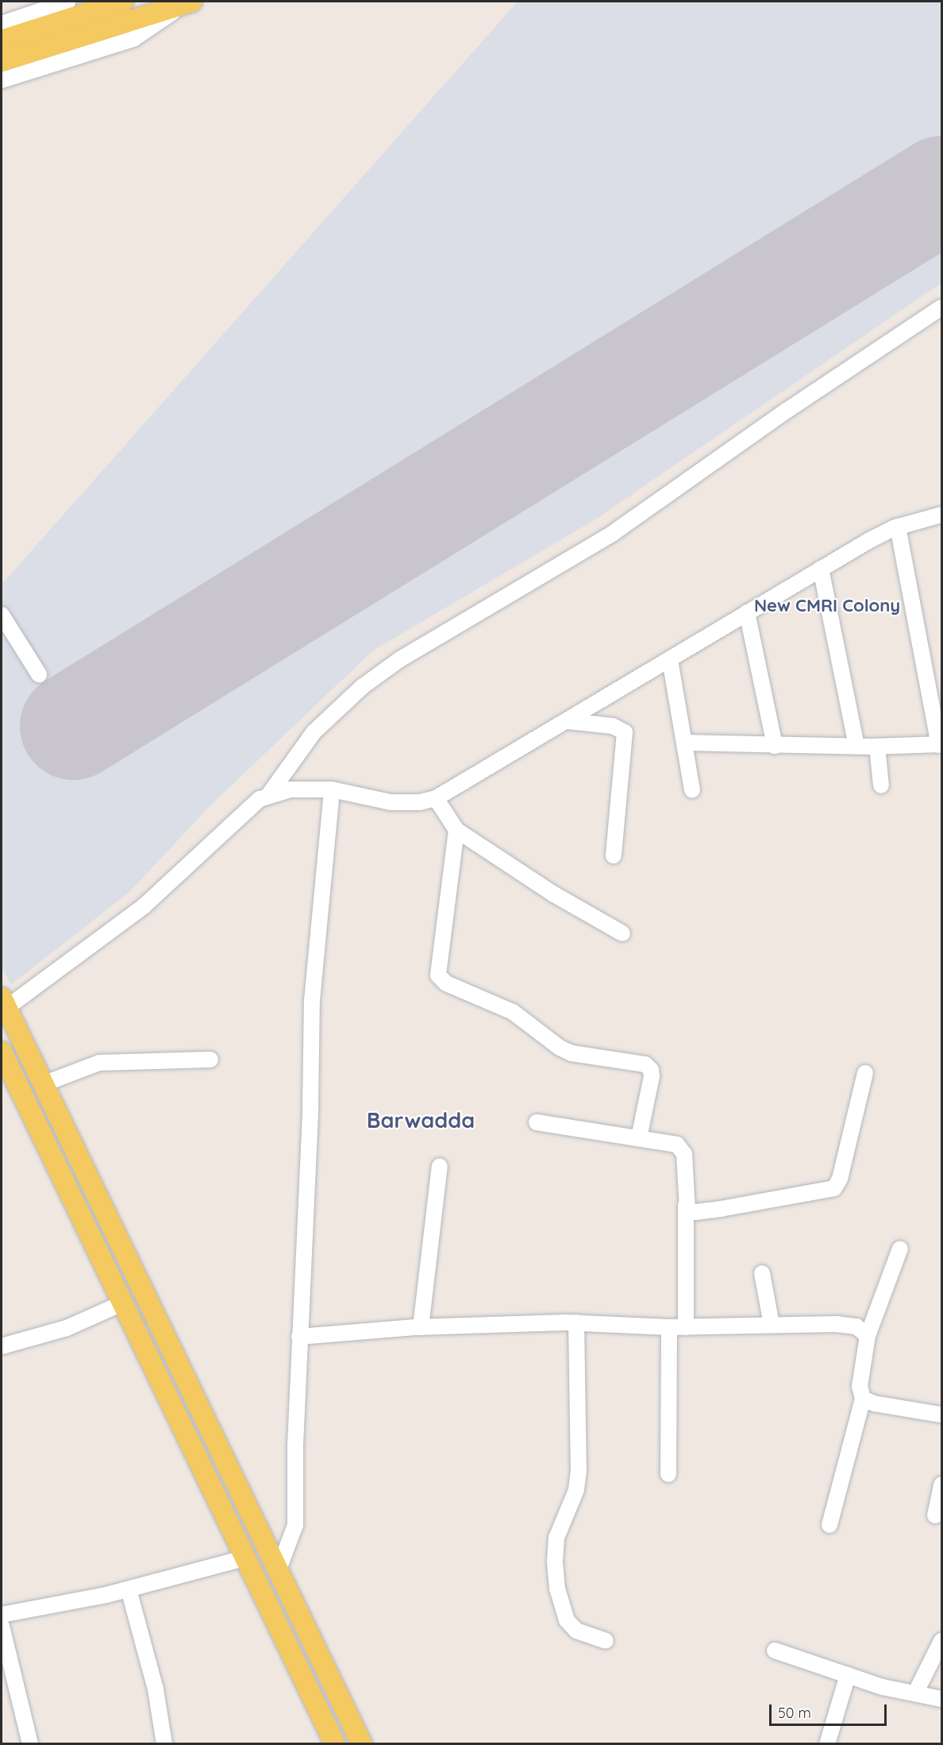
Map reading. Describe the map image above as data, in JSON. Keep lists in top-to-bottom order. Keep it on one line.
{"districts":["New CMRI Colony","Barwadda"],"scale_bar":"50 m"}
